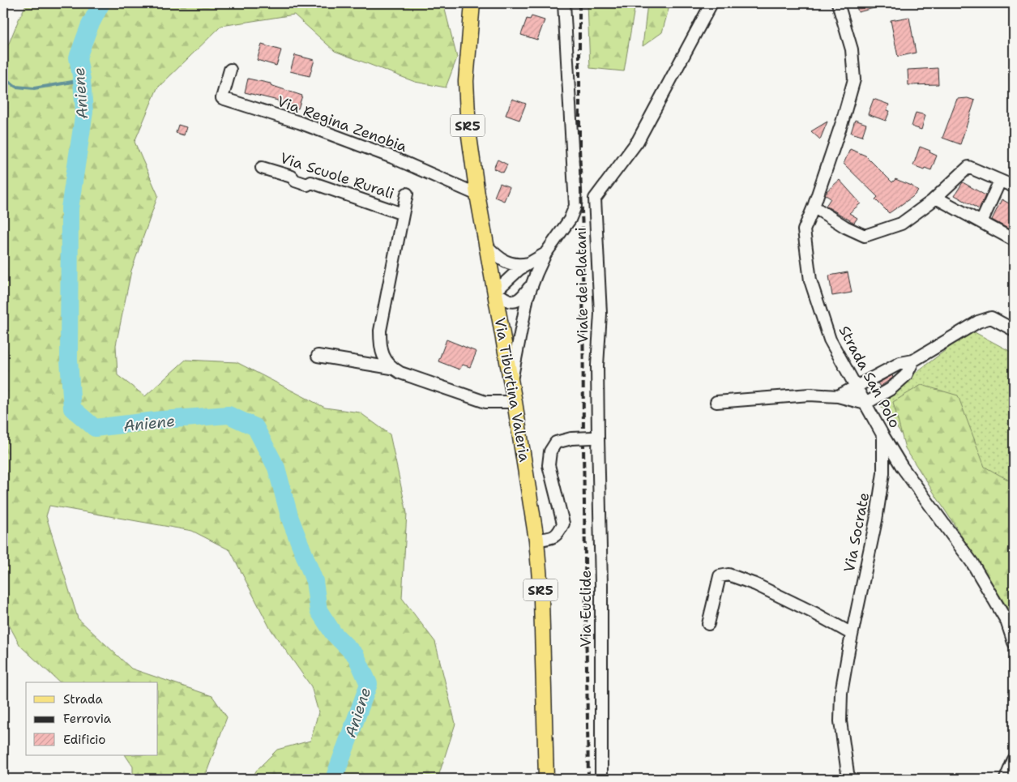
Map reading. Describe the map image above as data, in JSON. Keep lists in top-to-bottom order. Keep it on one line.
{"streets":{"main road":["SR5","Via Tiburtina Valeria"],"street":["Via Regina Zenobia","Via Scuole Rurali","Viale dei Platani","Strada San Polo","Via Socrate","Via Euclide"]},"crossings":[["Via Regina Zenobia","Via Tiburtina Valeria"],["Viale dei Platani","Via Euclide"],["Strada San Polo","Via Socrate"]],"water":["Aniene"],"legend":["Strada","Ferrovia","Edificio"]}
